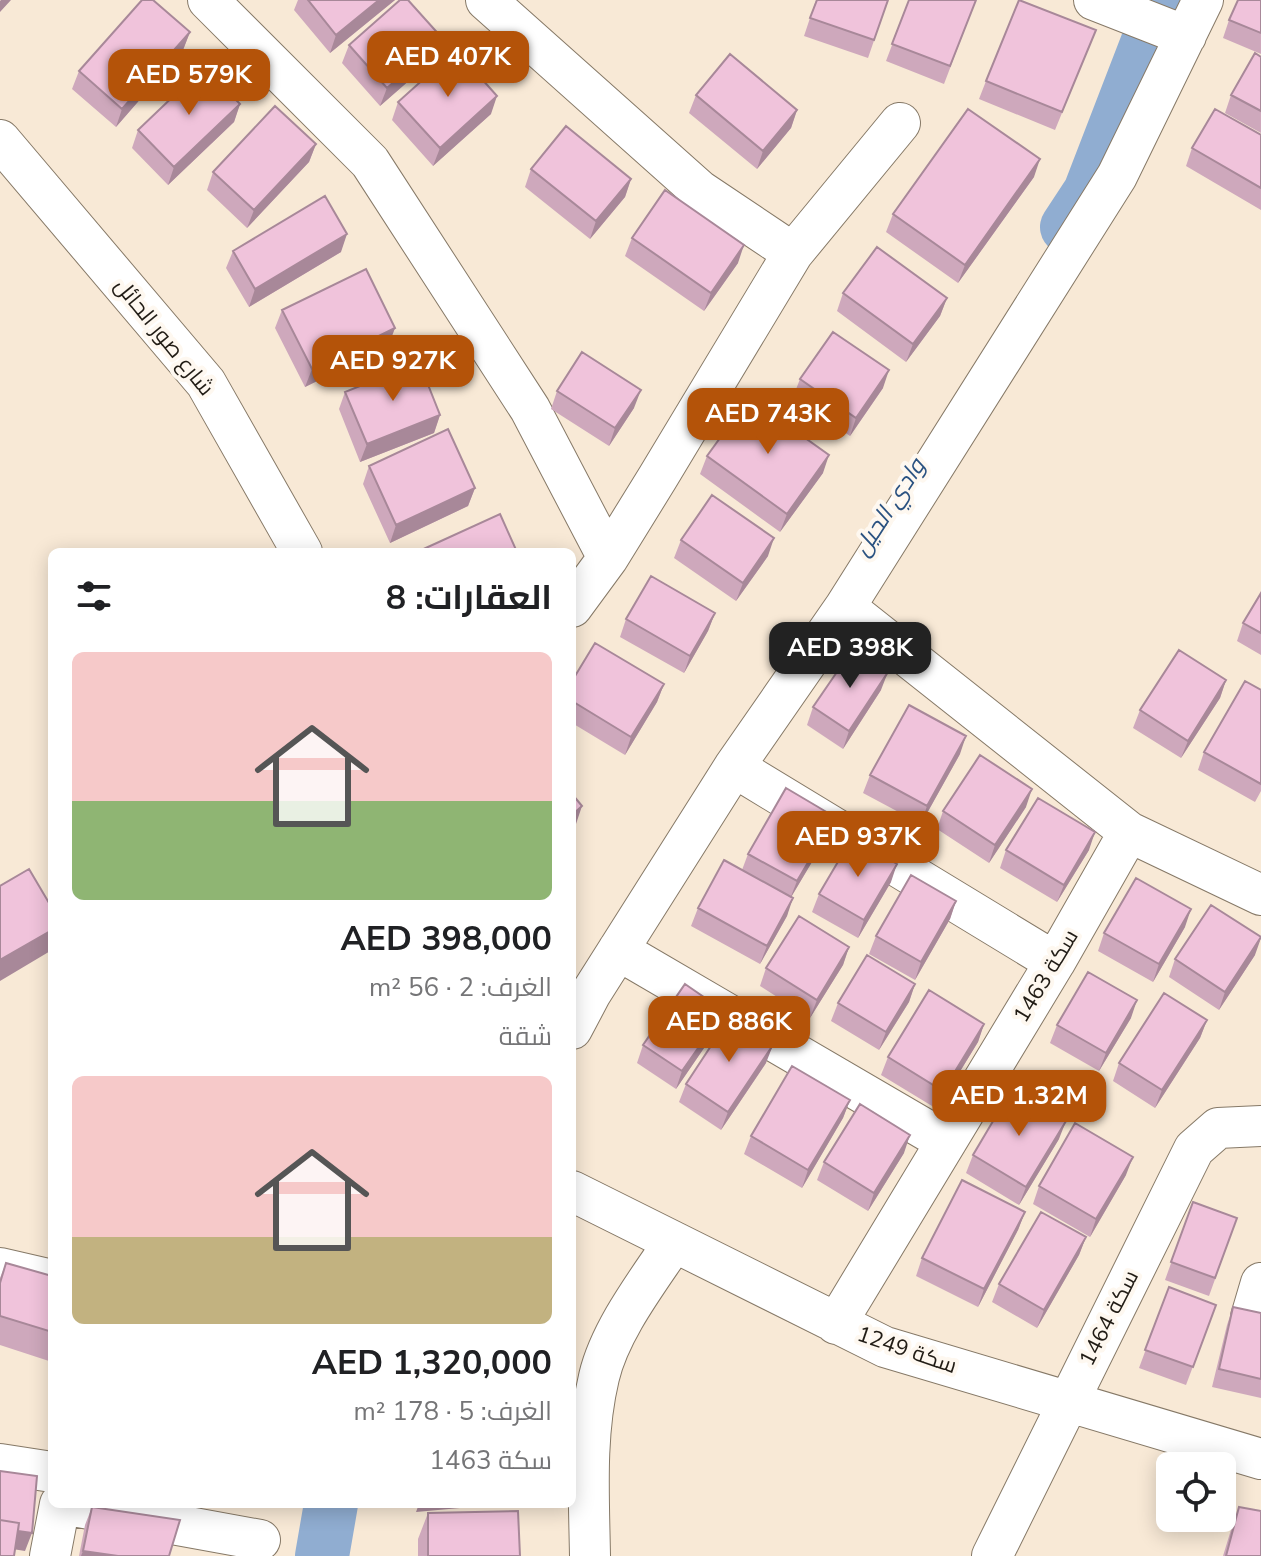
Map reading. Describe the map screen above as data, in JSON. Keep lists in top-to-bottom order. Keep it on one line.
{"streets":{"street":["شارع صور الحائل","سكة 1463","سكة 1464","سكة 1249"]},"crossings":[["سكة 1463","سكة 1249"],["سكة 1464","سكة 1249"]],"water":["وادي الحيل"],"page":{"price":["AED 407K","AED 579K","AED 927K","AED 743K","AED 398K","AED 937K","AED 886K","AED 1.32M"],"heading":"العقارات: 8","list":[{"name":"AED 398,000","note":"الغرف: 2 · 56 m² · شقة"},{"name":"AED 1,320,000","note":"الغرف: 5 · 178 m² · سكة 1463"}]}}
